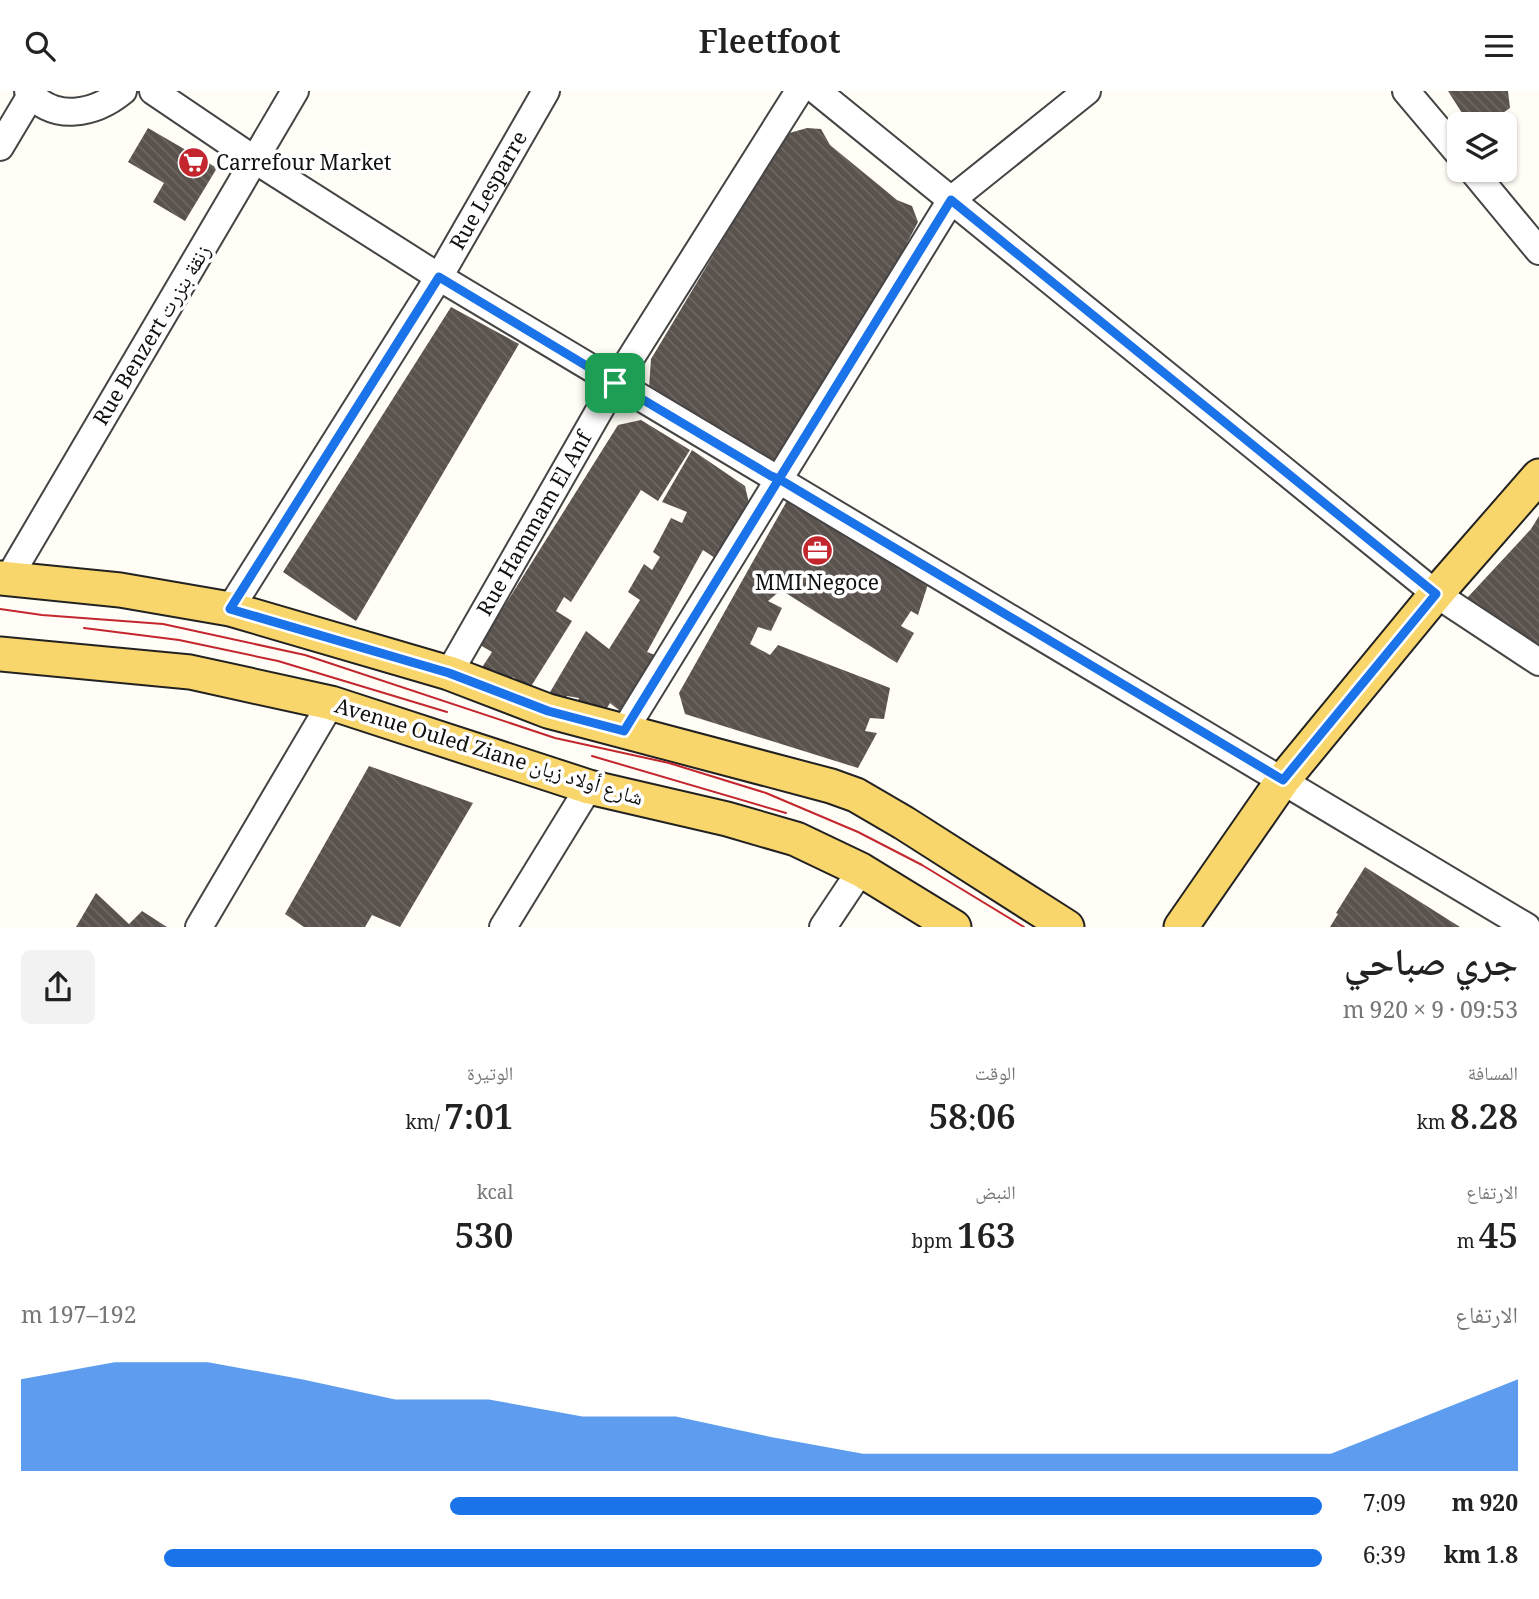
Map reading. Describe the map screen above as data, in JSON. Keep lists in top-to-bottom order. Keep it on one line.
{"streets":{"main road":["Avenue Ouled Ziane شارع أولاد زيان"],"street":["Rue Lesparre","Rue Benzert زنقة بنزرت","Rue Hammam El Anf"]},"places":{"supermarket":["Carrefour Market"],"office":["MMI Negoce"]},"page":{"header":"Fleetfoot","heading":["جري صباحي","09:53 · 9 × 920 m"],"stats":[["المسافة","8.28 km"],["الوقت","58:06"],["الوتيرة","7:01 /km"],["الارتفاع","45 m"],["النبض","163 bpm"],["kcal","530"]],"chart":["الارتفاع","192–197 m"],"list":[{"name":"920 m","note":"7:09"},{"name":"1.8 km","note":"6:39"}]}}
